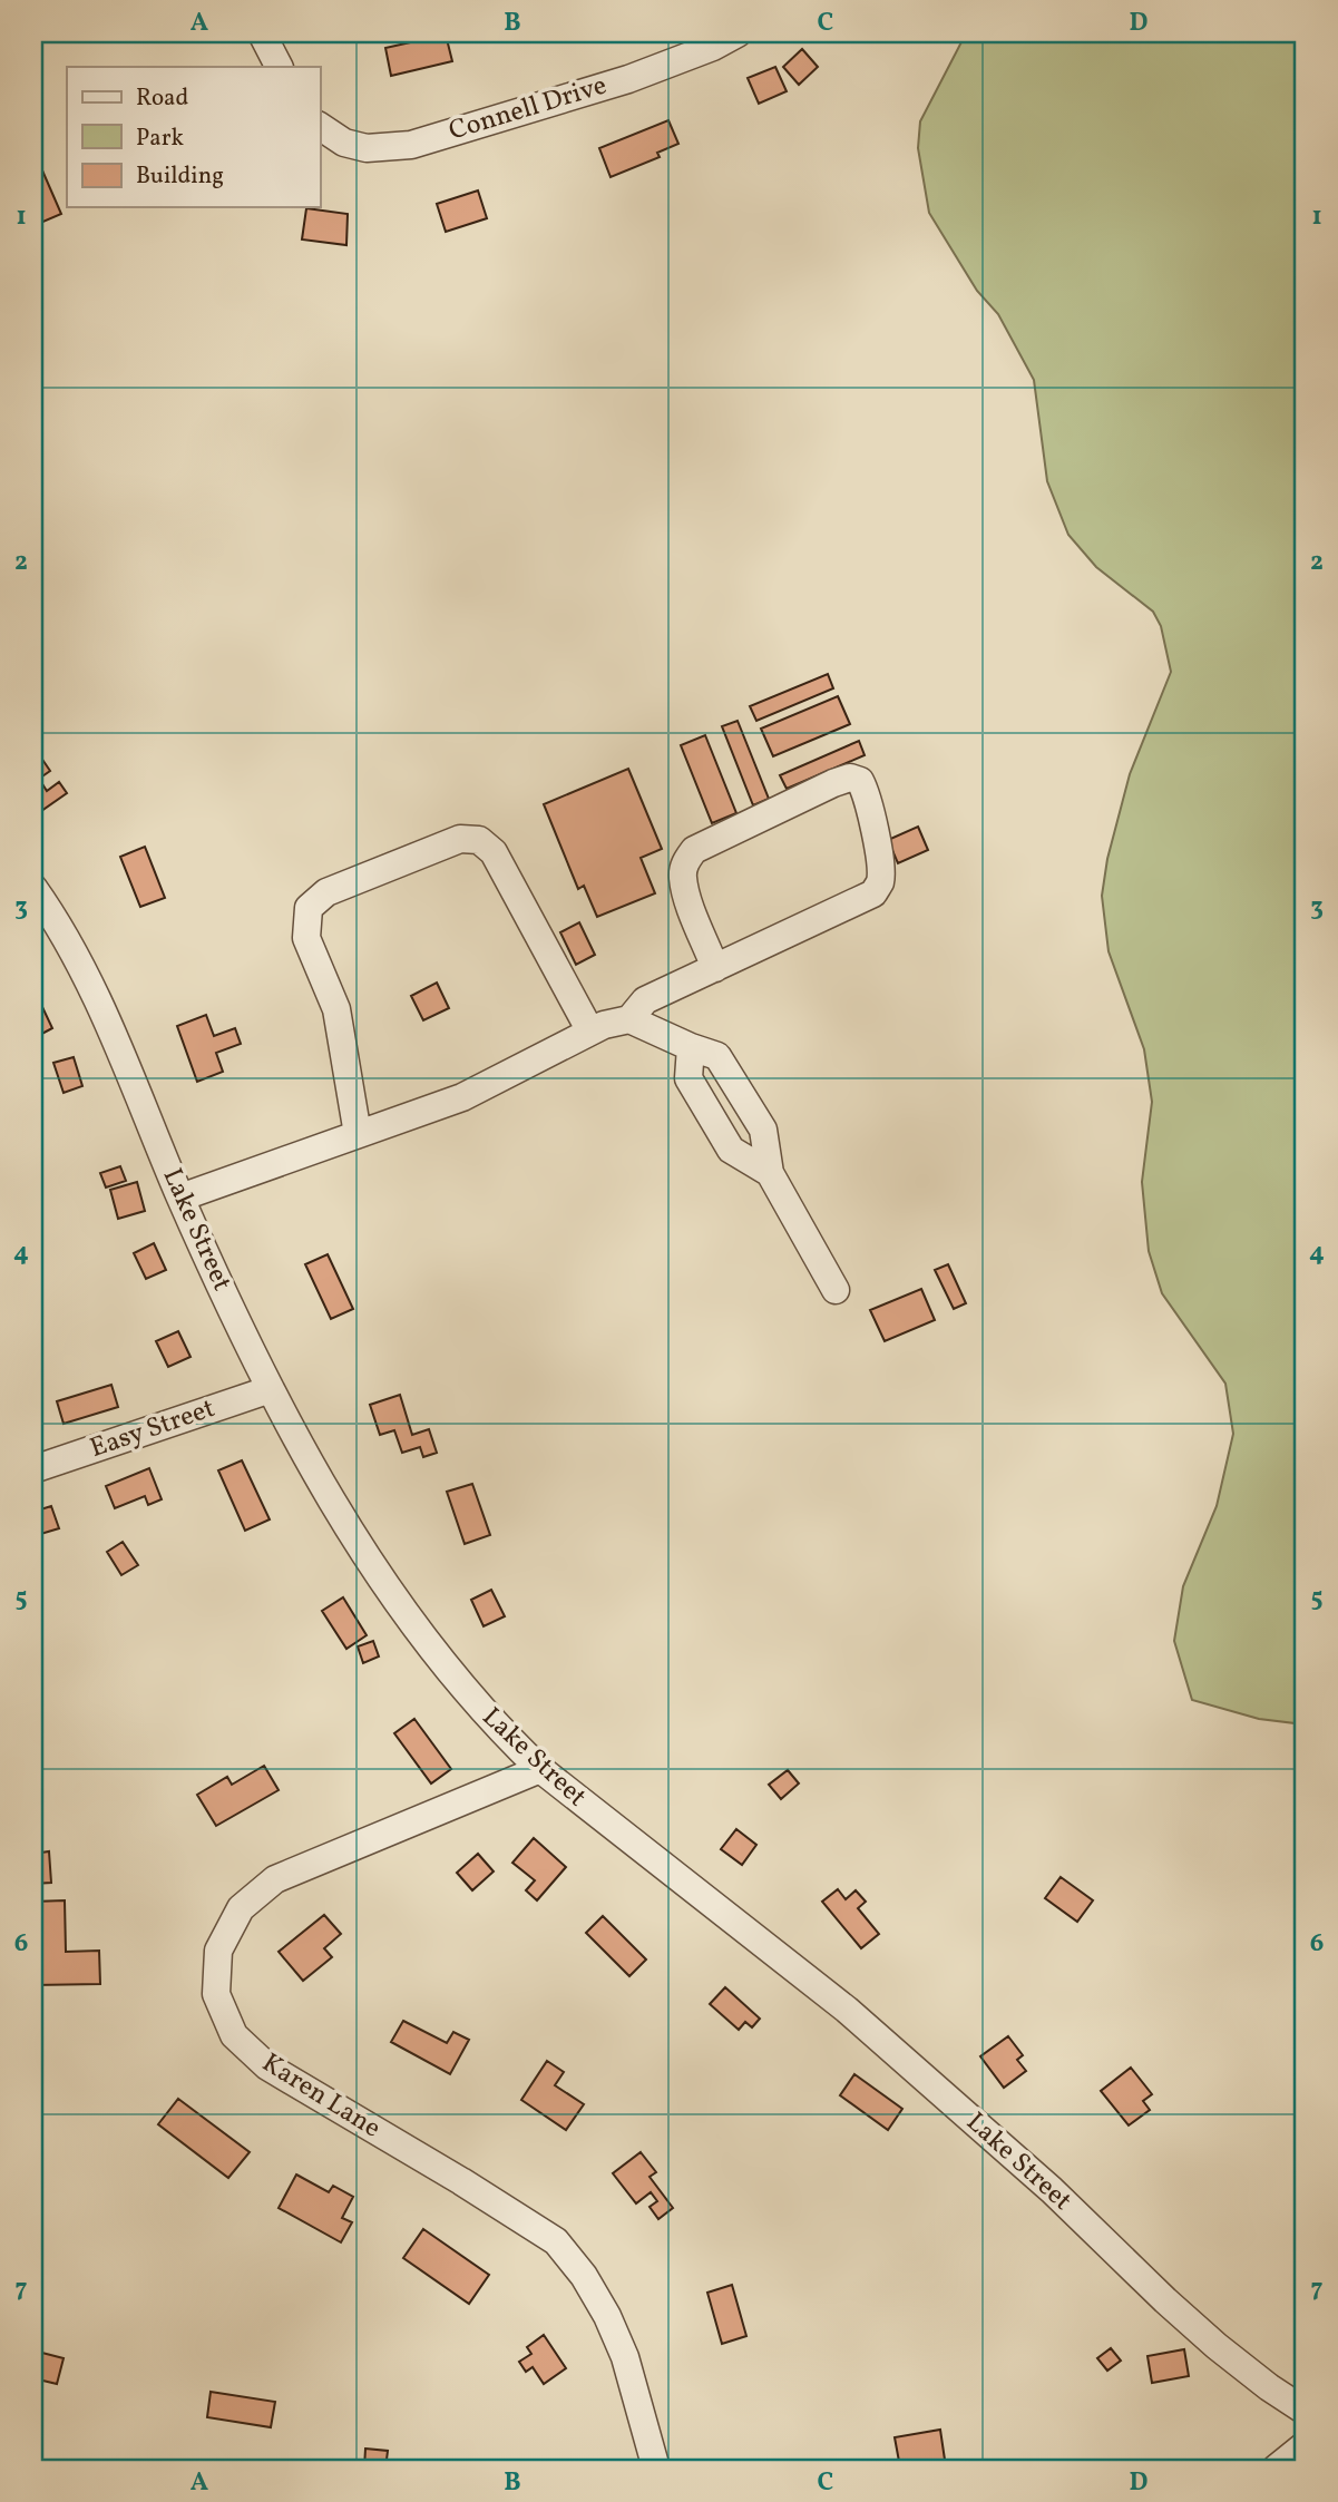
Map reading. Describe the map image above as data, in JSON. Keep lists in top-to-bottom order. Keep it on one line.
{"streets":{"street":["Connell Drive","Lake Street","Easy Street","Karen Lane"]},"crossings":[["Lake Street","Easy Street"],["Lake Street","Karen Lane"]],"legend":["Road","Park","Building"],"grid":{"columns":["A","B","C","D"],"rows":["1","2","3","4","5","6","7"]}}
